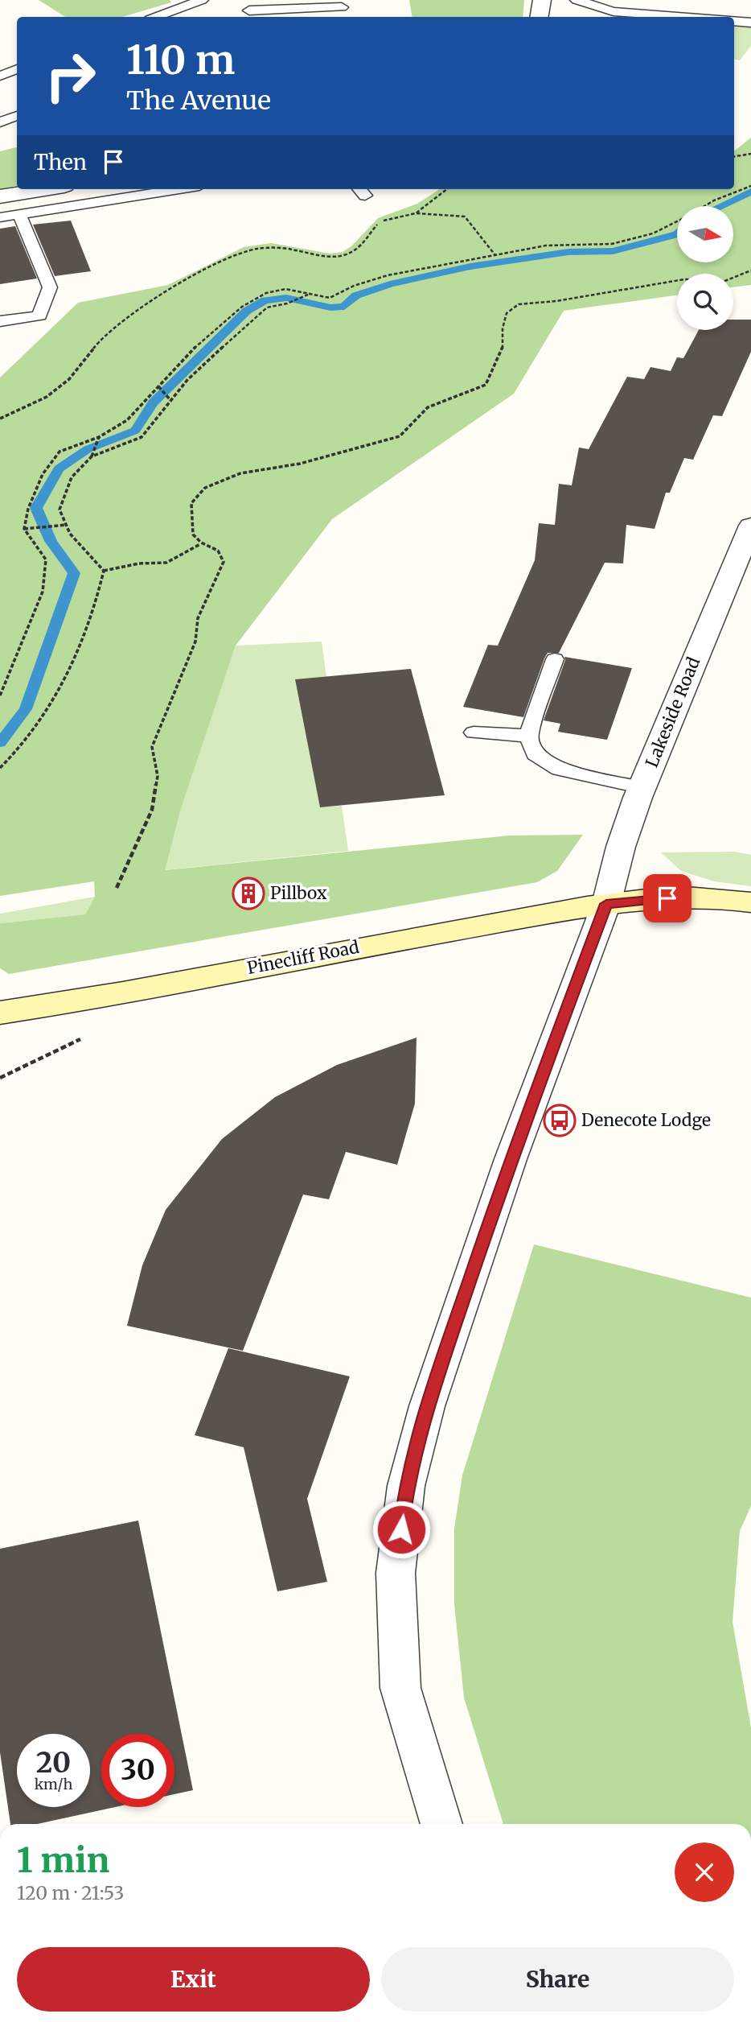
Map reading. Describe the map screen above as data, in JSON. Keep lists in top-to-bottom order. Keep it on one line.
{"streets":{"main road":["Pinecliff Road"],"street":["Lakeside Road"]},"crossings":[["Lakeside Road","Pinecliff Road"]],"places":{"building":["Pillbox"],"bus stop":["Denecote Lodge"]},"north":"right","page":{"turn":["110 m","The Avenue"],"then":"Then","speed":"20 km/h","limit":"30","heading":["1 min","120 m · 21:53"],"buttons":["Exit","Share"]}}
